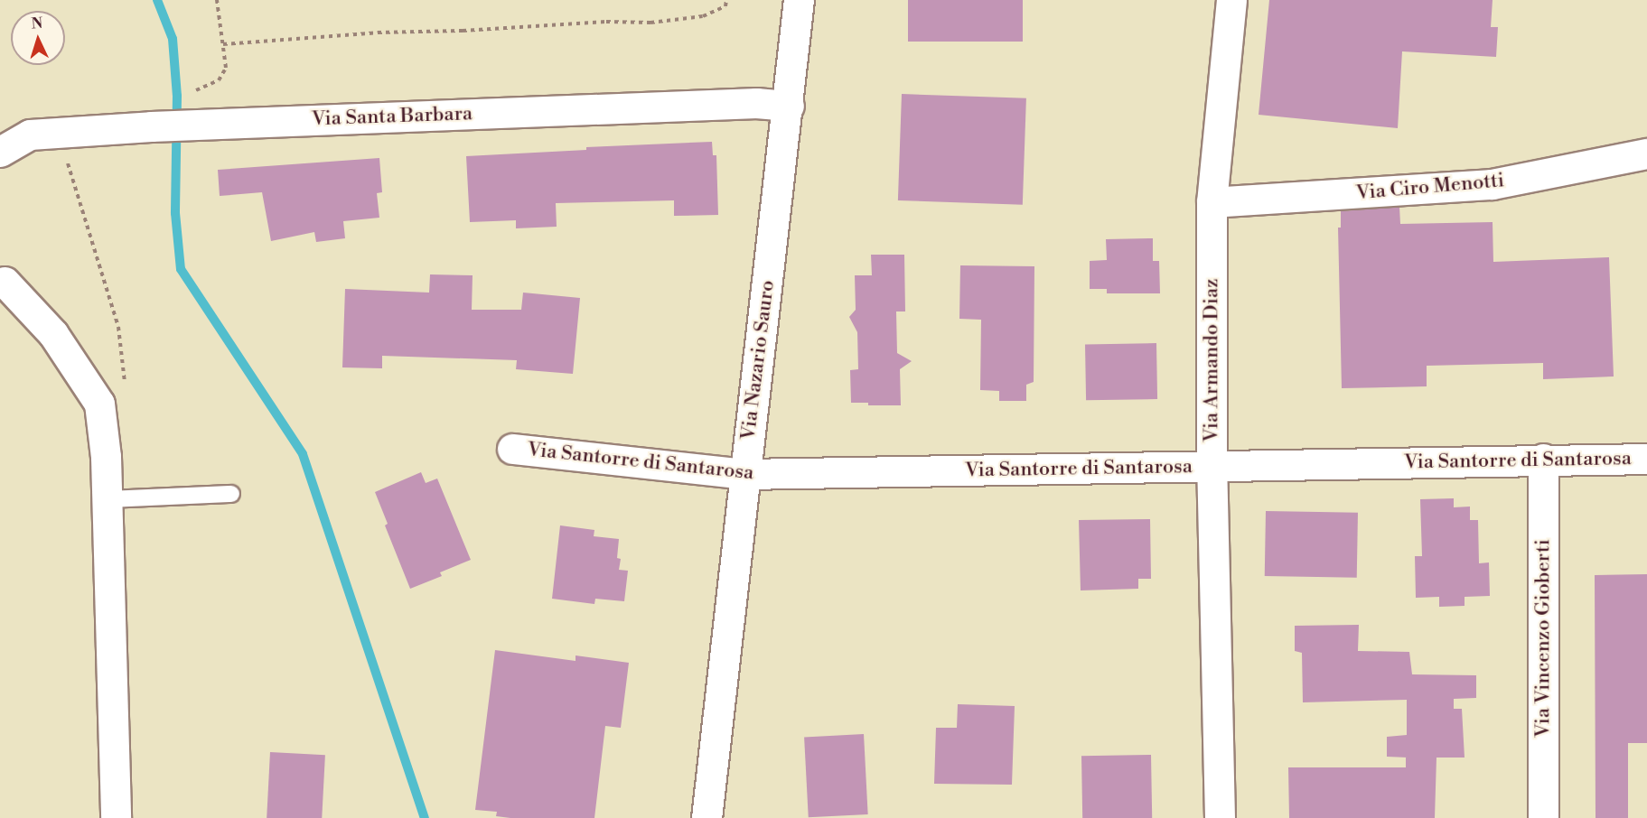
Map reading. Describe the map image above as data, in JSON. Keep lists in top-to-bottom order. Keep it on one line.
{"streets":{"street":["Via Santa Barbara","Via Ciro Menotti","Via Nazario Sauro","Via Armando Diaz","Via Santorre di Santarosa","Via Vincenzo Gioberti"]},"crossings":[["Via Santa Barbara","Via Nazario Sauro"],["Via Ciro Menotti","Via Armando Diaz"],["Via Nazario Sauro","Via Santorre di Santarosa"],["Via Armando Diaz","Via Santorre di Santarosa"],["Via Santorre di Santarosa","Via Vincenzo Gioberti"]],"north":"top"}
